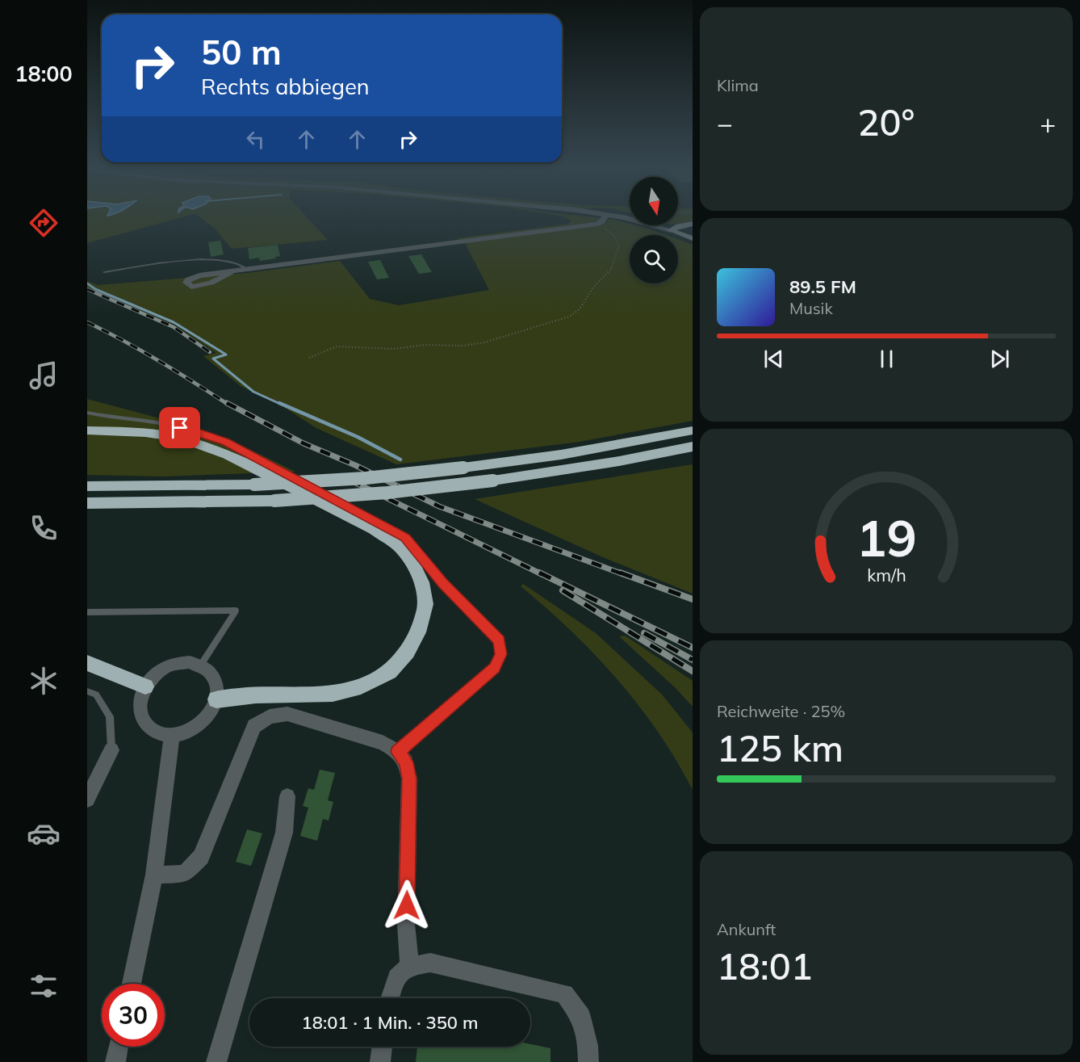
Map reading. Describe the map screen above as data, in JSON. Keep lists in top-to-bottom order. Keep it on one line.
{"north":"bottom","page":{"tabs":"18:00","tile":["Klima",["Reichweite · 25%","125 km"],["Ankunft","18:01"]],"turn":["50 m","Rechts abbiegen"],"heat":["−","20°","+"],"song":["89.5 FM","Musik"],"limit":"30","trip":"18:01 · 1 Min. · 350 m","gauge":["19","km/h"]}}
